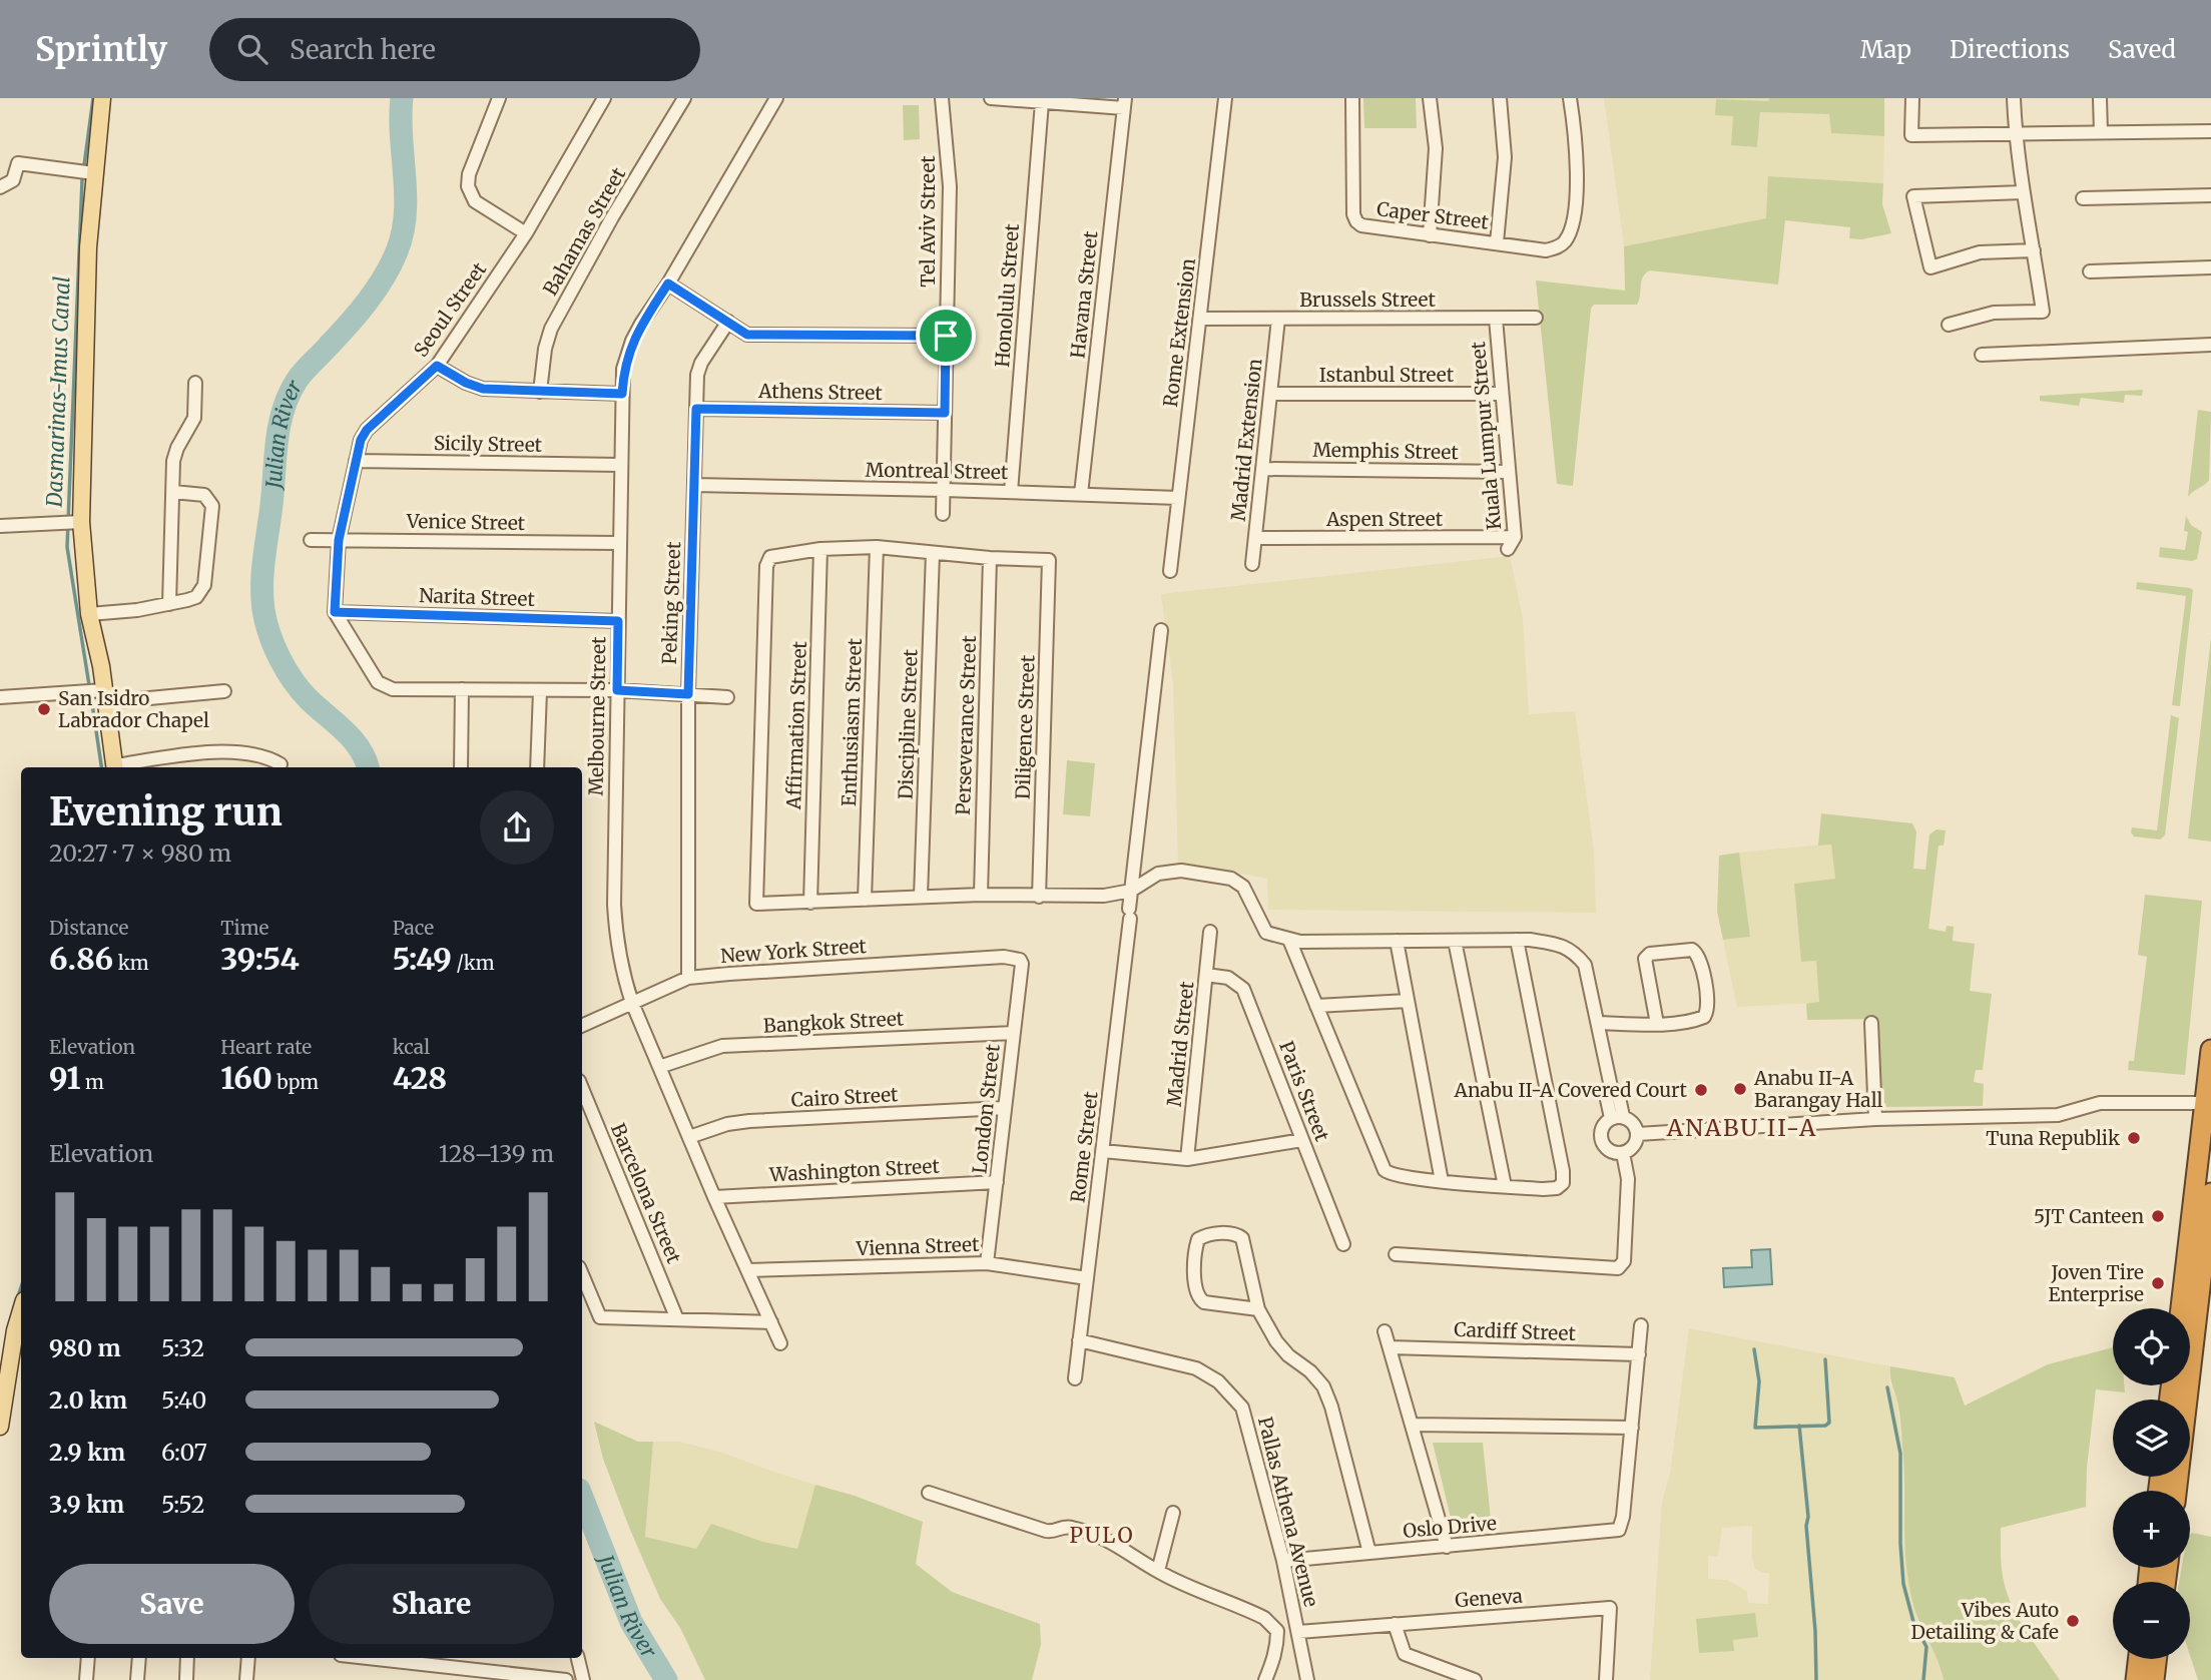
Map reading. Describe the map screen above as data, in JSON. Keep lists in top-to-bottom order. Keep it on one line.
{"streets":{"street":["Caper Street","Tel Aviv Street","Bahamas Street","Havana Street","Honolulu Street","Brussels Street","Seoul Street","Rome Extension","Istanbul Street","Athens Street","Kuala Lumpur Street","Madrid Extension","Sicily Street","Memphis Street","Montreal Street","Aspen Street","Venice Street","Narita Street","Peking Street","Melbourne Street","Enthusiasm Street","Discipline Street","Affirmation Street","Perseverance Street","Diligence Street","New York Street","Bangkok Street","Madrid Street","Paris Street","Cairo Street","London Street","Rome Street","Washington Street","Barcelona Street","Vienna Street","Cardiff Street","Pallas Athena Avenue","Oslo Drive","Geneva"]},"crossings":[["Tel Aviv Street","Athens Street"],["Tel Aviv Street","Montreal Street"],["Havana Street","Montreal Street"],["Honolulu Street","Montreal Street"],["Brussels Street","Rome Extension"],["Brussels Street","Kuala Lumpur Street"],["Brussels Street","Madrid Extension"],["Seoul Street","Sicily Street"],["Seoul Street","Venice Street"],["Seoul Street","Narita Street"],["Rome Extension","Montreal Street"],["Istanbul Street","Kuala Lumpur Street"],["Istanbul Street","Madrid Extension"],["Athens Street","Peking Street"],["Kuala Lumpur Street","Memphis Street"],["Kuala Lumpur Street","Aspen Street"],["Madrid Extension","Memphis Street"],["Madrid Extension","Aspen Street"],["Sicily Street","Melbourne Street"],["Montreal Street","Peking Street"],["Venice Street","Melbourne Street"],["Narita Street","Melbourne Street"],["Peking Street","New York Street"],["Melbourne Street","New York Street"],["Melbourne Street","Bangkok Street"],["Melbourne Street","Cairo Street"],["Melbourne Street","Washington Street"],["Melbourne Street","Vienna Street"],["Perseverance Street","Diligence Street"],["New York Street","London Street"],["Bangkok Street","London Street"],["Madrid Street","Paris Street"],["Cairo Street","London Street"],["London Street","Washington Street"],["London Street","Vienna Street"],["Rome Street","Vienna Street"],["Rome Street","Pallas Athena Avenue"],["Pallas Athena Avenue","Oslo Drive"],["Pallas Athena Avenue","Geneva"]],"districts":["ANABU II-A","PULO"],"water":["Dasmarinas-Imus Canal","Julian River"],"places":["San Isidro Labrador Chapel","Anabu II-A Barangay Hall","Anabu II-A Covered Court","Tuna Republik","5JT Canteen","Joven Tire Enterprise","Vibes Auto Detailing & Cafe"],"page":{"header":"Sprintly","search":"Search here","nav":["Map","Directions","Saved"],"heading":["Evening run","20:27 · 7 × 980 m"],"stats":[["Distance","6.86 km"],["Time","39:54"],["Pace","5:49 /km"],["Elevation","91 m"],["Heart rate","160 bpm"],["kcal","428"]],"chart":["Elevation","128–139 m"],"map_buttons":["+","−"],"list":[{"name":"980 m","note":"5:32"},{"name":"2.0 km","note":"5:40"},{"name":"2.9 km","note":"6:07"},{"name":"3.9 km","note":"5:52"}],"buttons":["Save","Share"]}}
